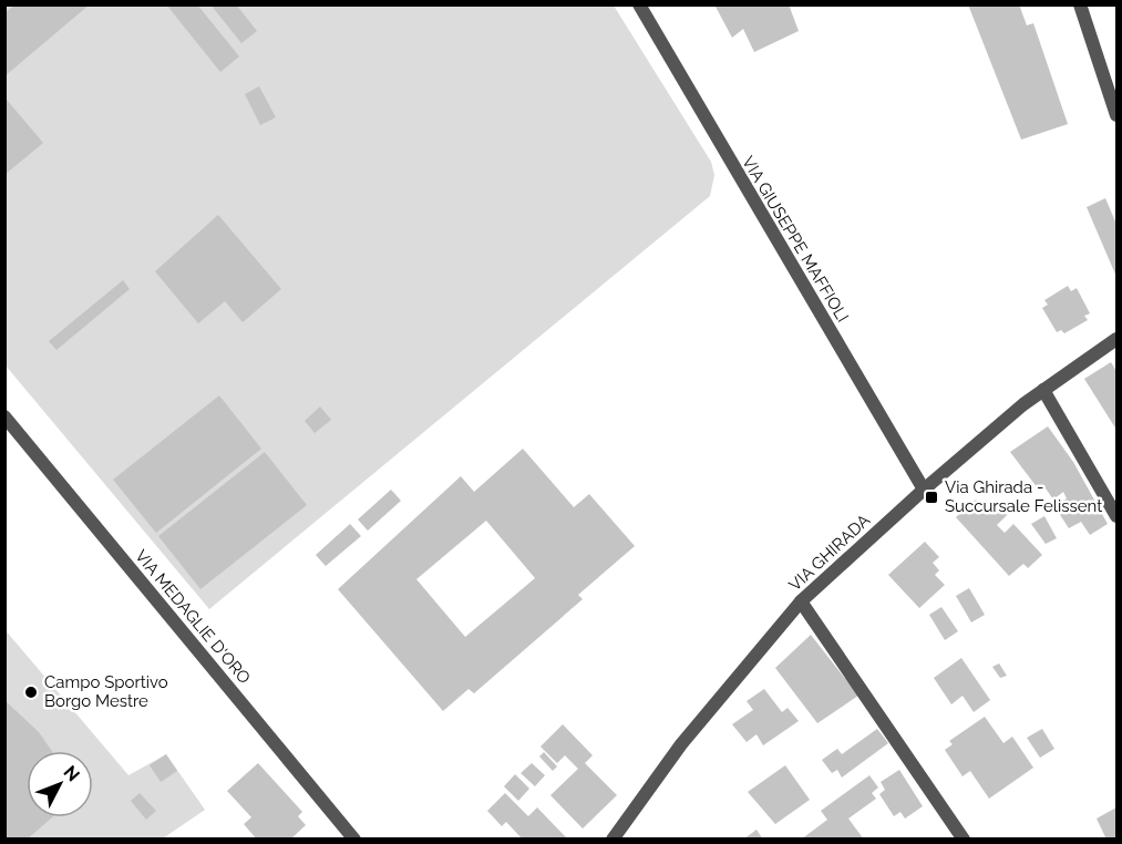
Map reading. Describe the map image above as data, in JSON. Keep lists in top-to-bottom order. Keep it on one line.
{"streets":{"street":["VIA GIUSEPPE MAFFIOLI","VIA GHIRADA","VIA MEDAGLIE D'ORO"]},"crossings":[["VIA GIUSEPPE MAFFIOLI","VIA GHIRADA"]],"places":{"transit":["Via Ghirada - Succursale Felissent"],"other":["Campo Sportivo Borgo Mestre"]},"north":"top right"}
